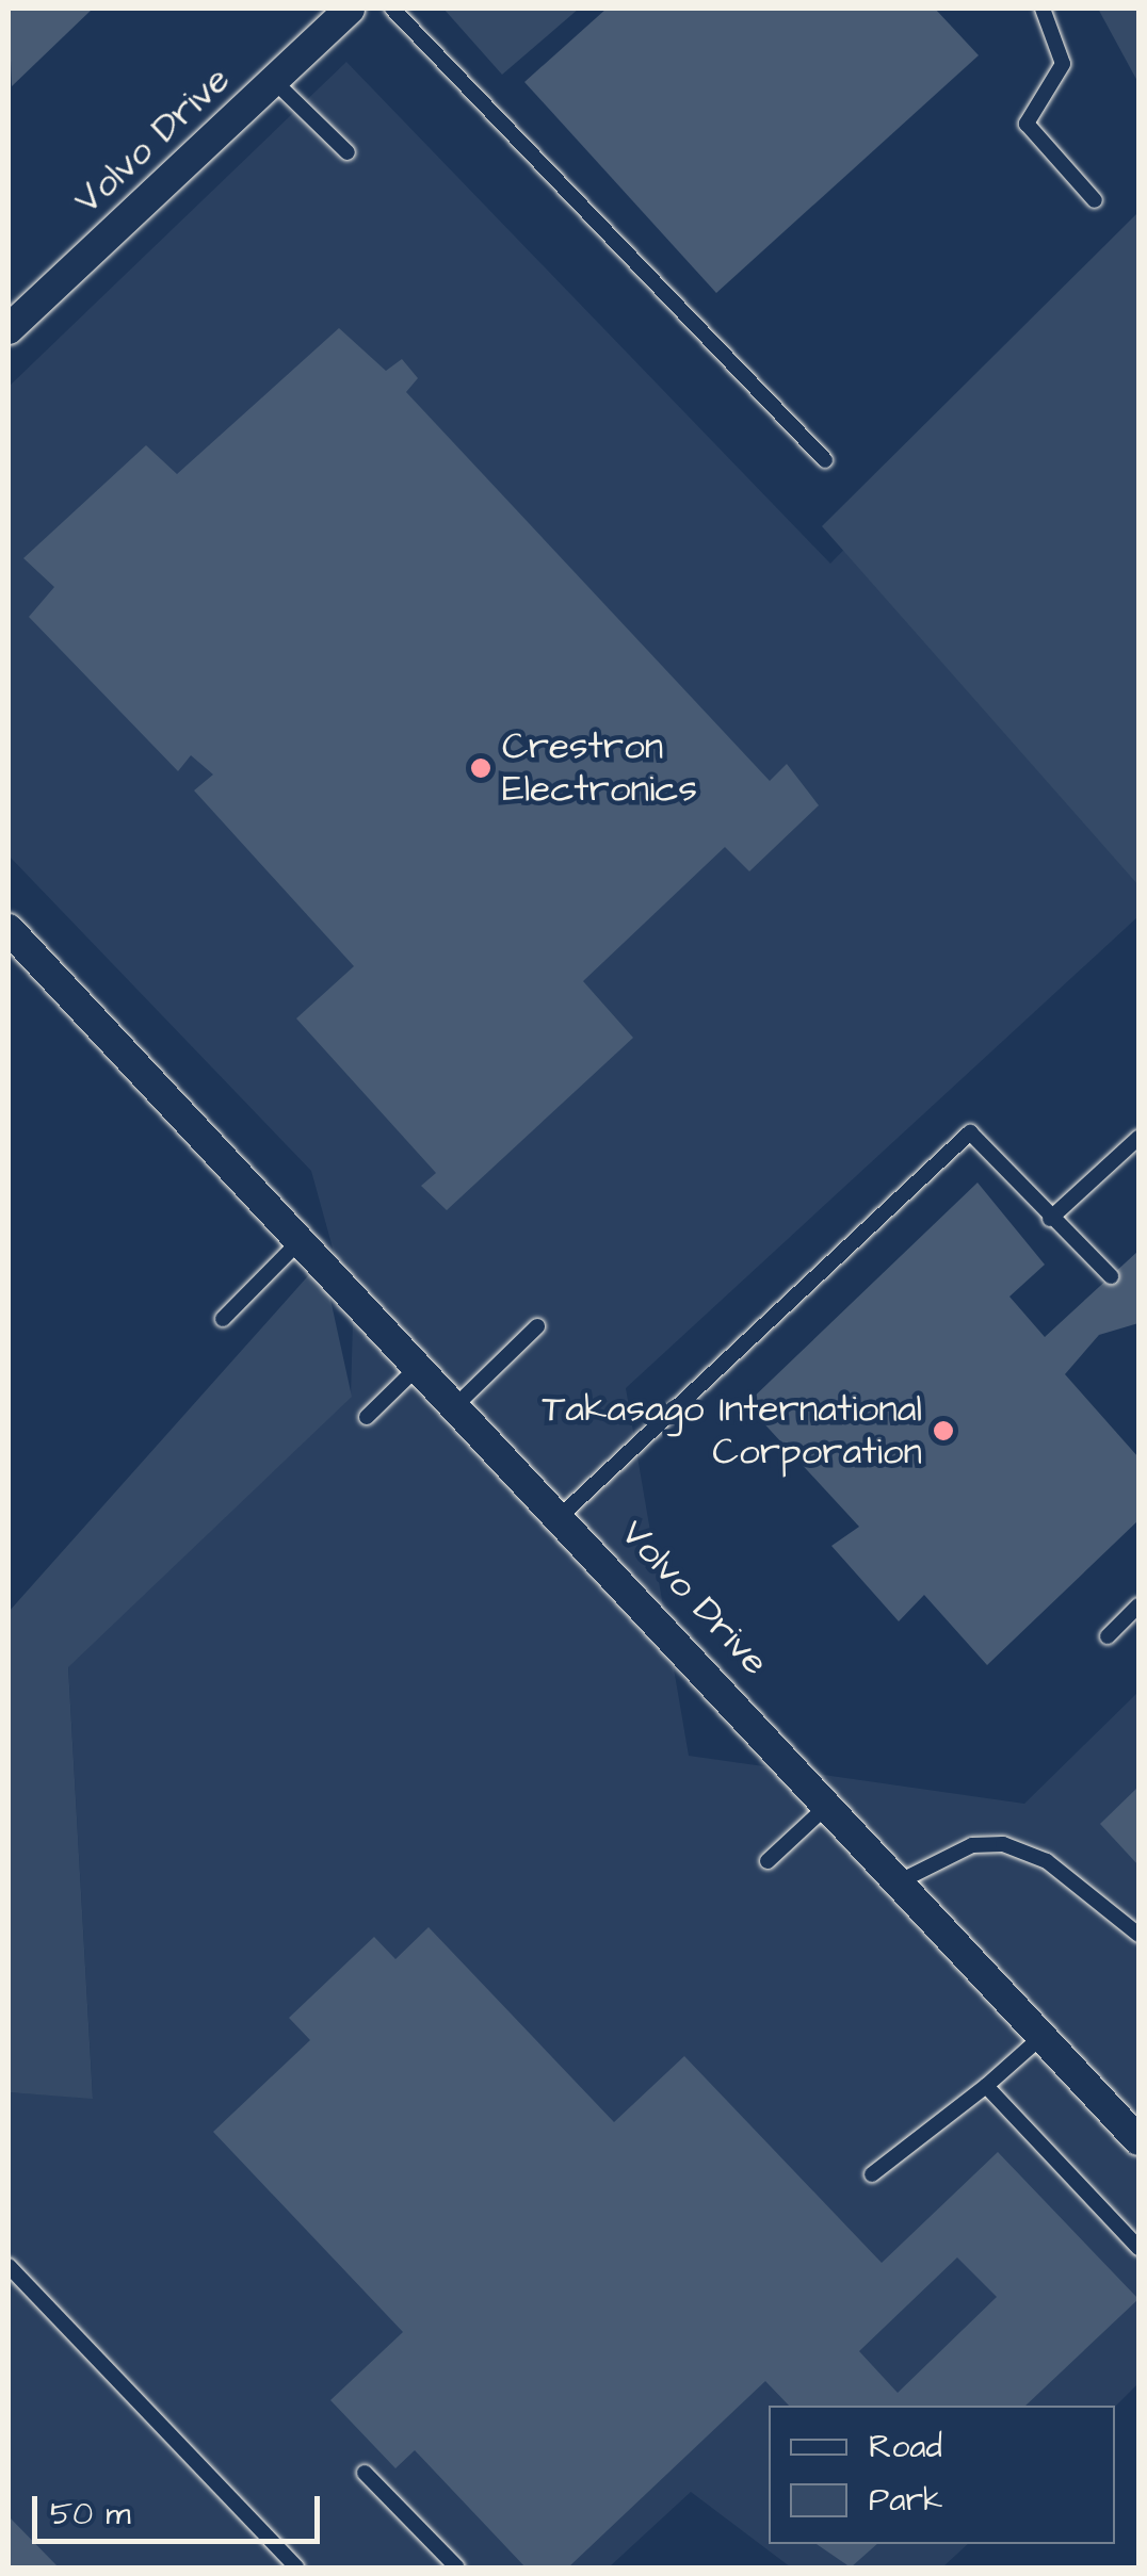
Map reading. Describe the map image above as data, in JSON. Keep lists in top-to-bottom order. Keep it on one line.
{"streets":{"street":["Volvo Drive"]},"places":["Crestron Electronics","Takasago International Corporation"],"legend":["Road","Park"],"scale_bar":"50 m"}
